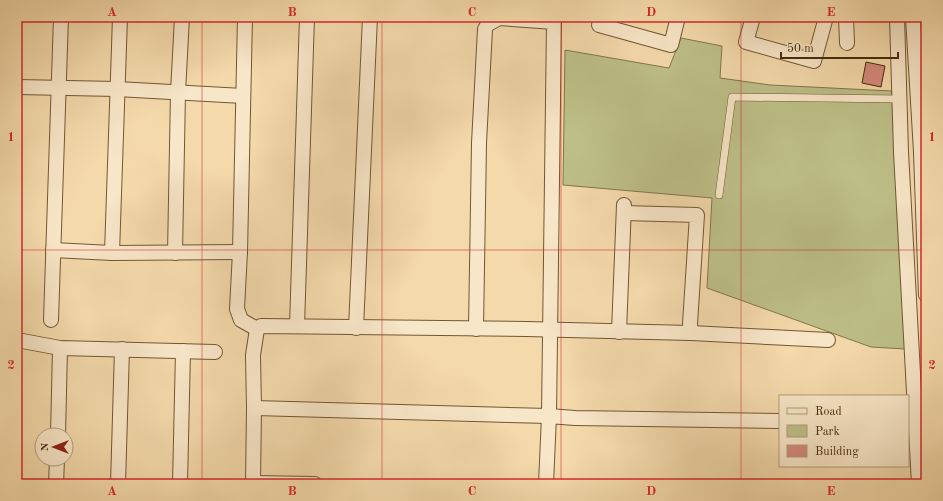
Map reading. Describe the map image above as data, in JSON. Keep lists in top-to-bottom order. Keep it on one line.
{"legend":["Road","Park","Building"],"scale_bar":"50 m","north":"left","grid":{"columns":["A","B","C","D","E"],"rows":["1","2"]}}
